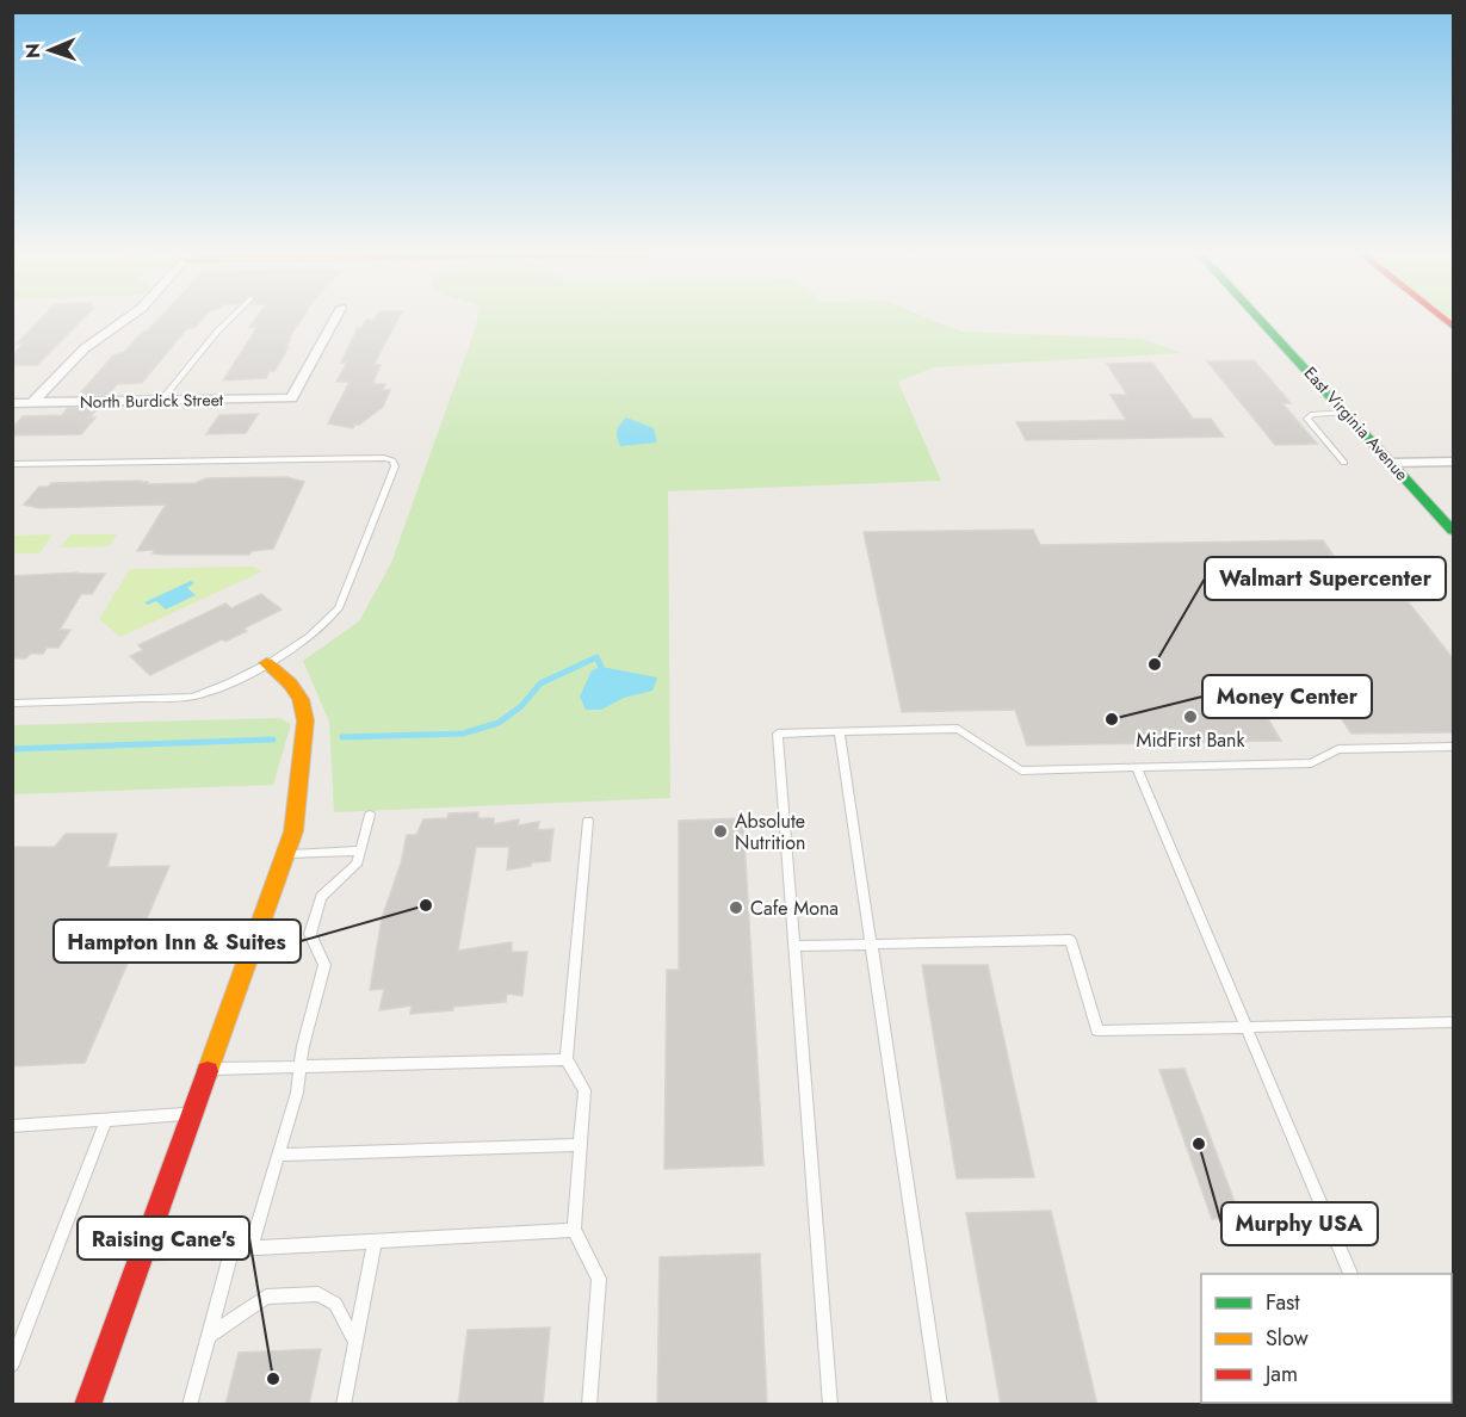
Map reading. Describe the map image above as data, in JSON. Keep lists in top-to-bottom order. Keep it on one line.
{"streets":{"street":["North Burdick Street","East Virginia Avenue"]},"places":["Walmart Supercenter","MidFirst Bank","Money Center","Absolute Nutrition","Hampton Inn & Suites","Cafe Mona","Murphy USA","Raising Cane's"],"legend":["Fast","Slow","Jam"],"north":"left"}
